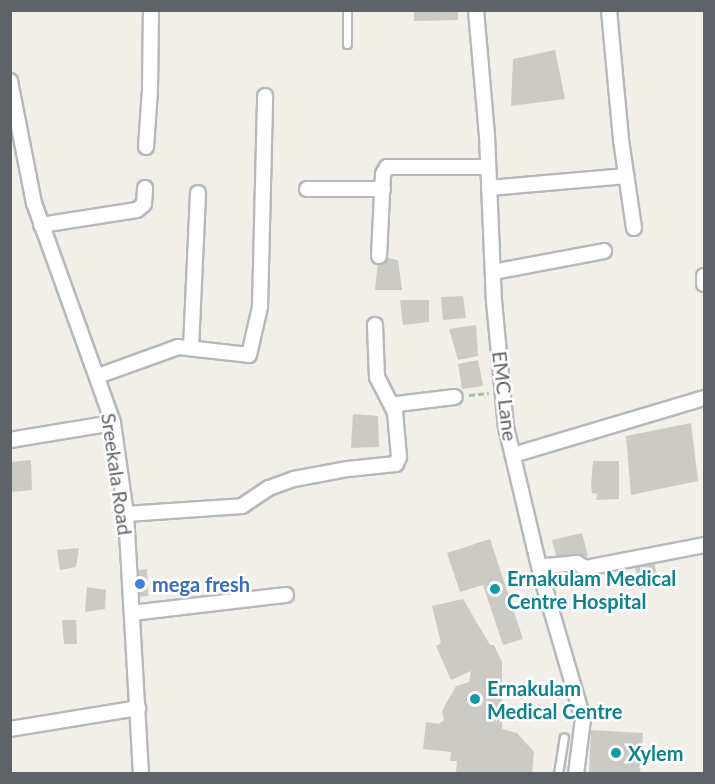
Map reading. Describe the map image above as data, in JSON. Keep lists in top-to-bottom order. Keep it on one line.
{"streets":{"street":["EMC Lane","Sreekala Road"]},"places":["mega fresh","Ernakulam Medical Centre Hospital","Ernakulam Medical Centre","Xylem"]}
